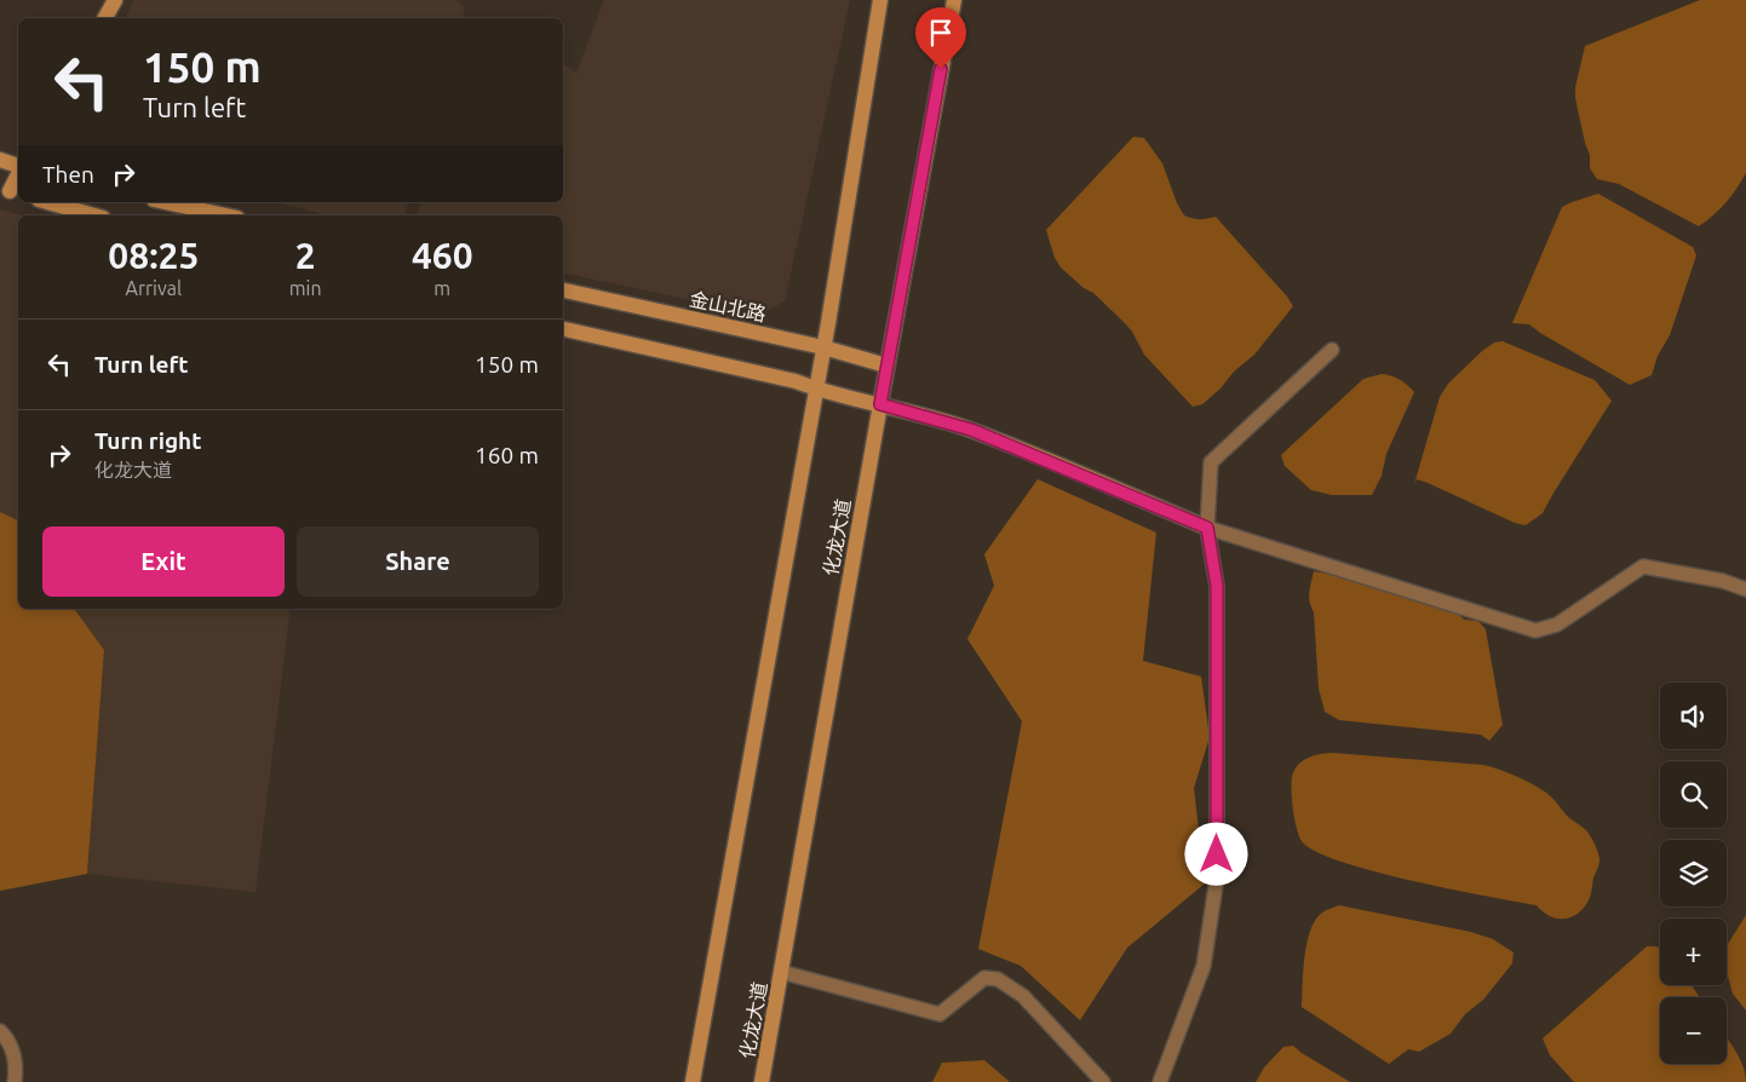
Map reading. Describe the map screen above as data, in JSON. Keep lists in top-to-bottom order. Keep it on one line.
{"streets":{"main road":["金山北路","化龙大道"]},"crossings":[["金山北路","化龙大道"]],"page":{"turn":["150 m","Turn left"],"then":"Then","eta":["08:25","Arrival","2","min","460","m"],"list":[{"name":"Turn left","value":"150 m"},{"name":"Turn right","note":"化龙大道","value":"160 m"}],"buttons":["Exit","Share"],"map_buttons":["+","−"]}}
